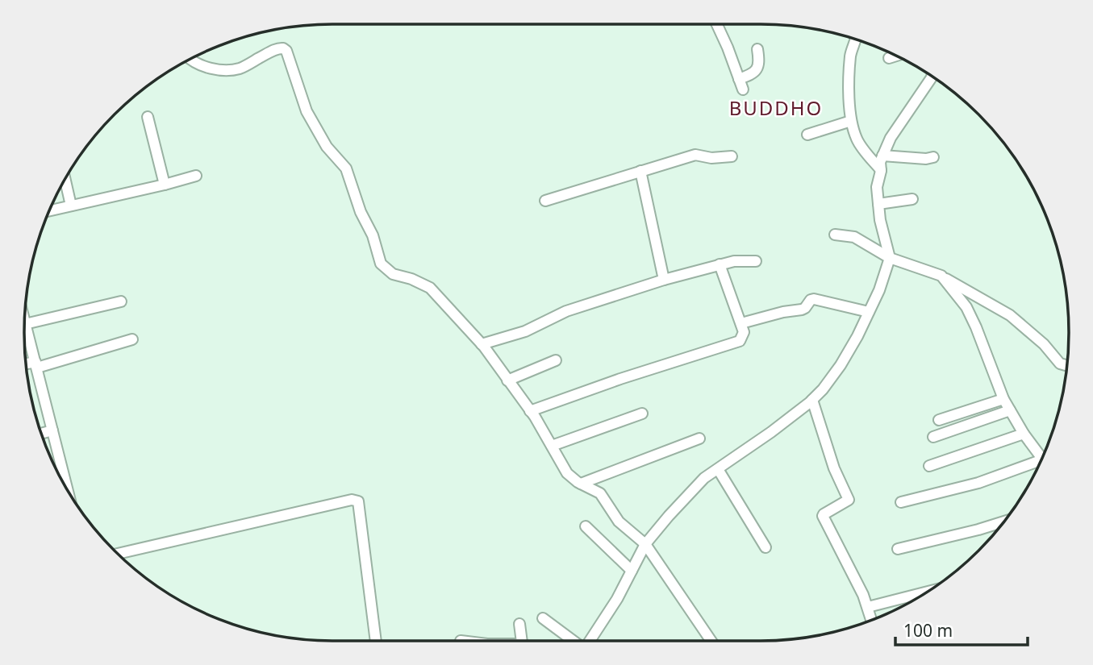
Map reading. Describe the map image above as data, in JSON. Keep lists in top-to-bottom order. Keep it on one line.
{"districts":["BUDDHO"],"scale_bar":"100 m"}
